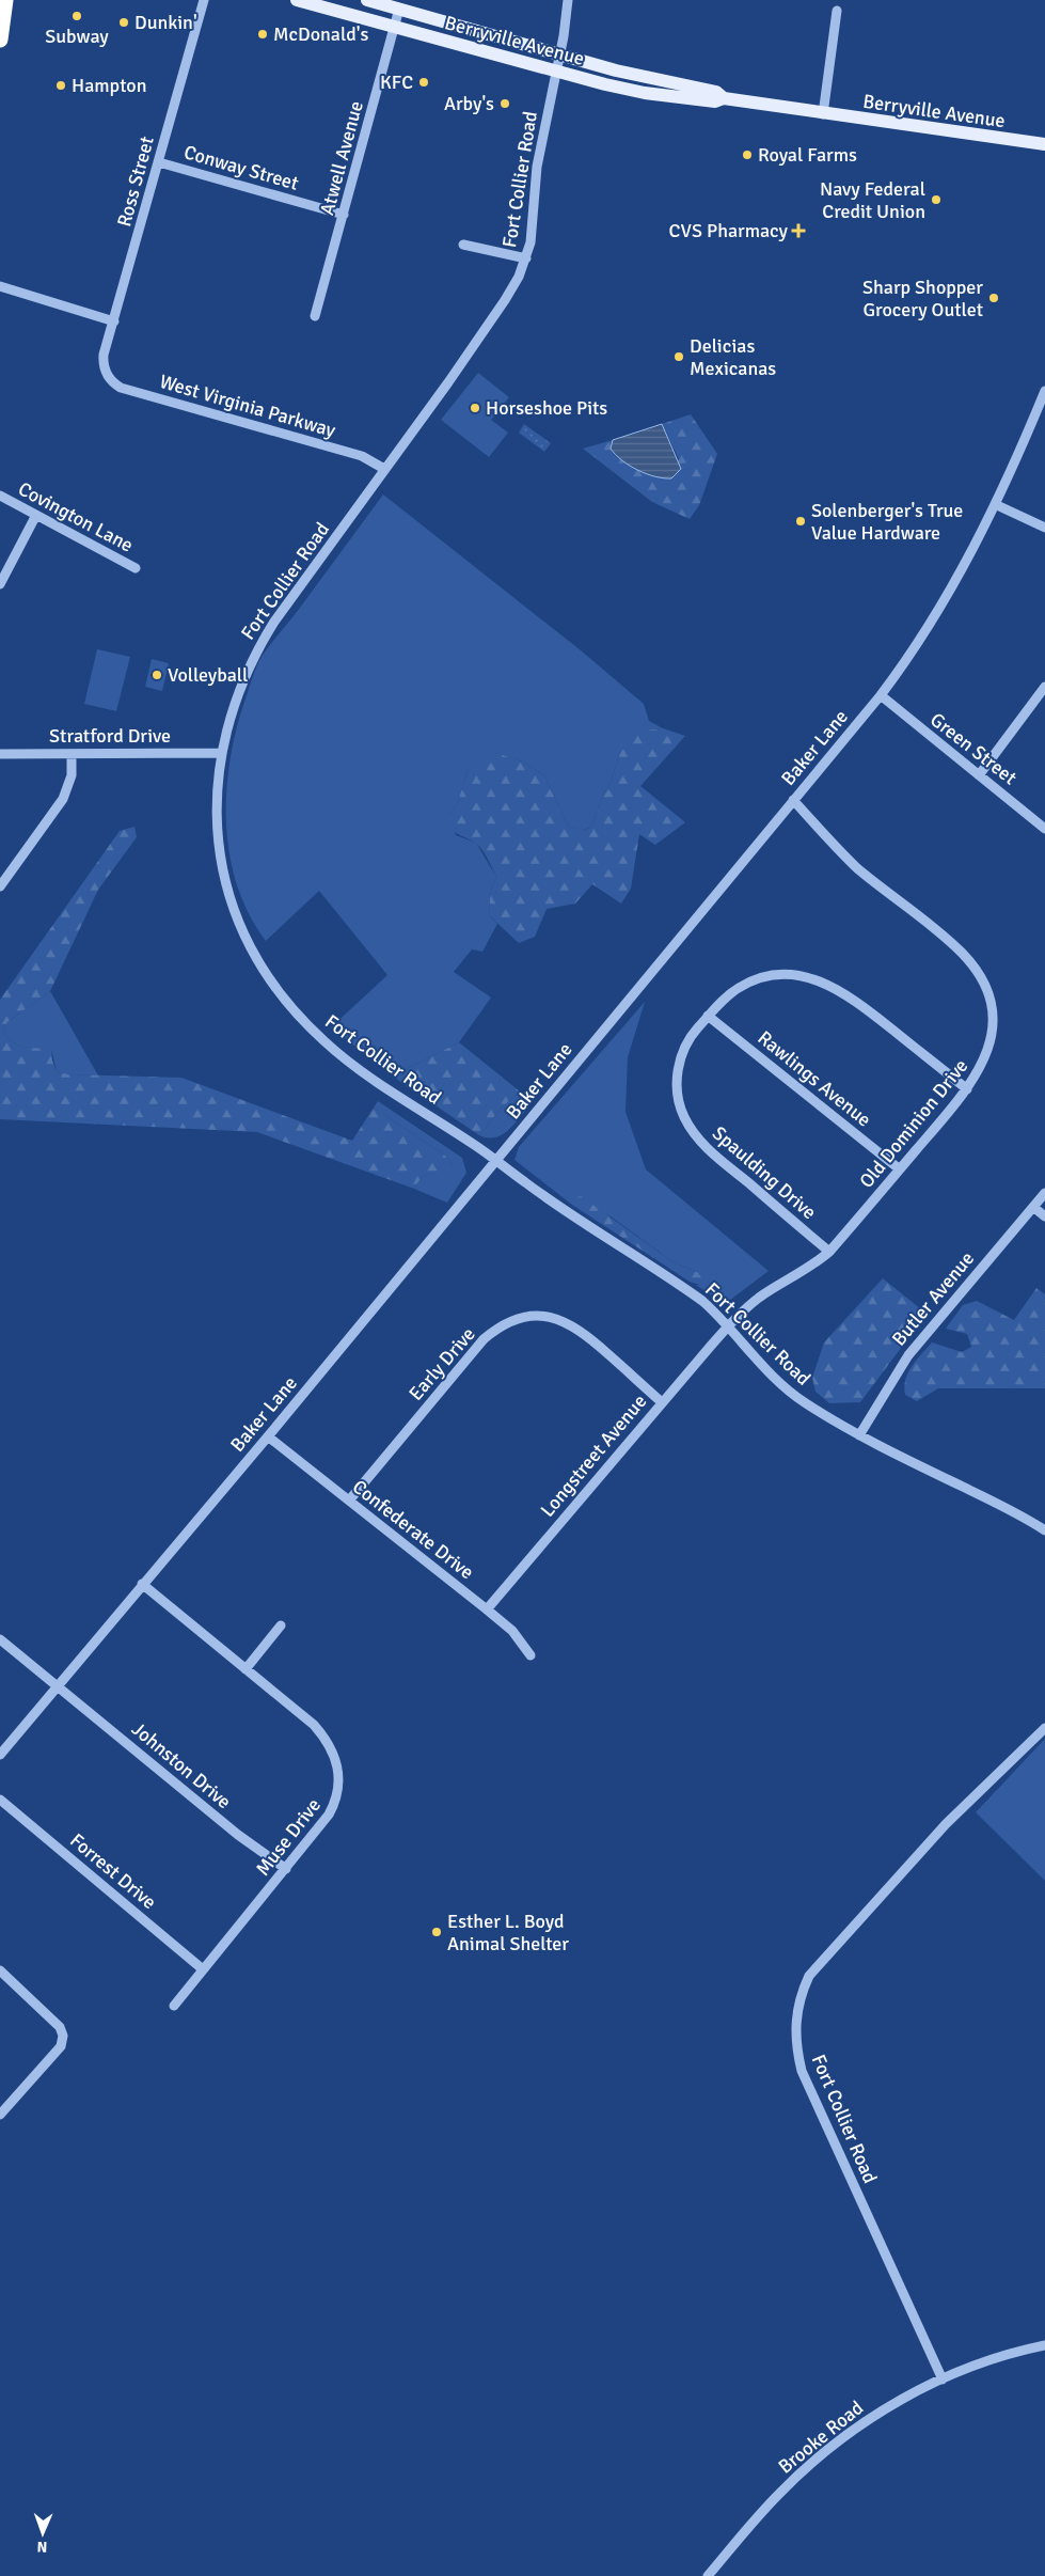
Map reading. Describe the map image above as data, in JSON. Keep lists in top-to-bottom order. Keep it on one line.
{"streets":{"main road":["Berryville Avenue"],"street":["Atwell Avenue","Conway Street","Fort Collier Road","Ross Street","West Virginia Parkway","Covington Lane","Stratford Drive","Baker Lane","Green Street","Rawlings Avenue","Old Dominion Drive","Spaulding Drive","Butler Avenue","Early Drive","Longstreet Avenue","Confederate Drive","Johnston Drive","Muse Drive","Forrest Drive","Brooke Road"]},"crossings":[["Berryville Avenue","Atwell Avenue"],["Berryville Avenue","Fort Collier Road"],["Atwell Avenue","Conway Street"],["Conway Street","Ross Street"],["Fort Collier Road","West Virginia Parkway"],["Fort Collier Road","Stratford Drive"],["Fort Collier Road","Baker Lane"],["Fort Collier Road","Old Dominion Drive"],["Fort Collier Road","Butler Avenue"],["Fort Collier Road","Longstreet Avenue"],["Fort Collier Road","Brooke Road"],["Ross Street","West Virginia Parkway"],["Baker Lane","Green Street"],["Baker Lane","Old Dominion Drive"],["Baker Lane","Confederate Drive"],["Baker Lane","Johnston Drive"],["Baker Lane","Muse Drive"],["Rawlings Avenue","Old Dominion Drive"],["Rawlings Avenue","Spaulding Drive"],["Old Dominion Drive","Spaulding Drive"],["Old Dominion Drive","Longstreet Avenue"],["Early Drive","Longstreet Avenue"],["Early Drive","Confederate Drive"],["Longstreet Avenue","Confederate Drive"],["Johnston Drive","Muse Drive"],["Muse Drive","Forrest Drive"]],"places":{"other":["Subway","Dunkin'","McDonald's","KFC","Hampton","Arby's","Royal Farms","Navy Federal Credit Union","Sharp Shopper Grocery Outlet","Delicias Mexicanas","Horseshoe Pits","Solenberger's True Value Hardware","Volleyball","Esther L. Boyd Animal Shelter"],"health":["CVS Pharmacy"]},"north":"bottom"}
